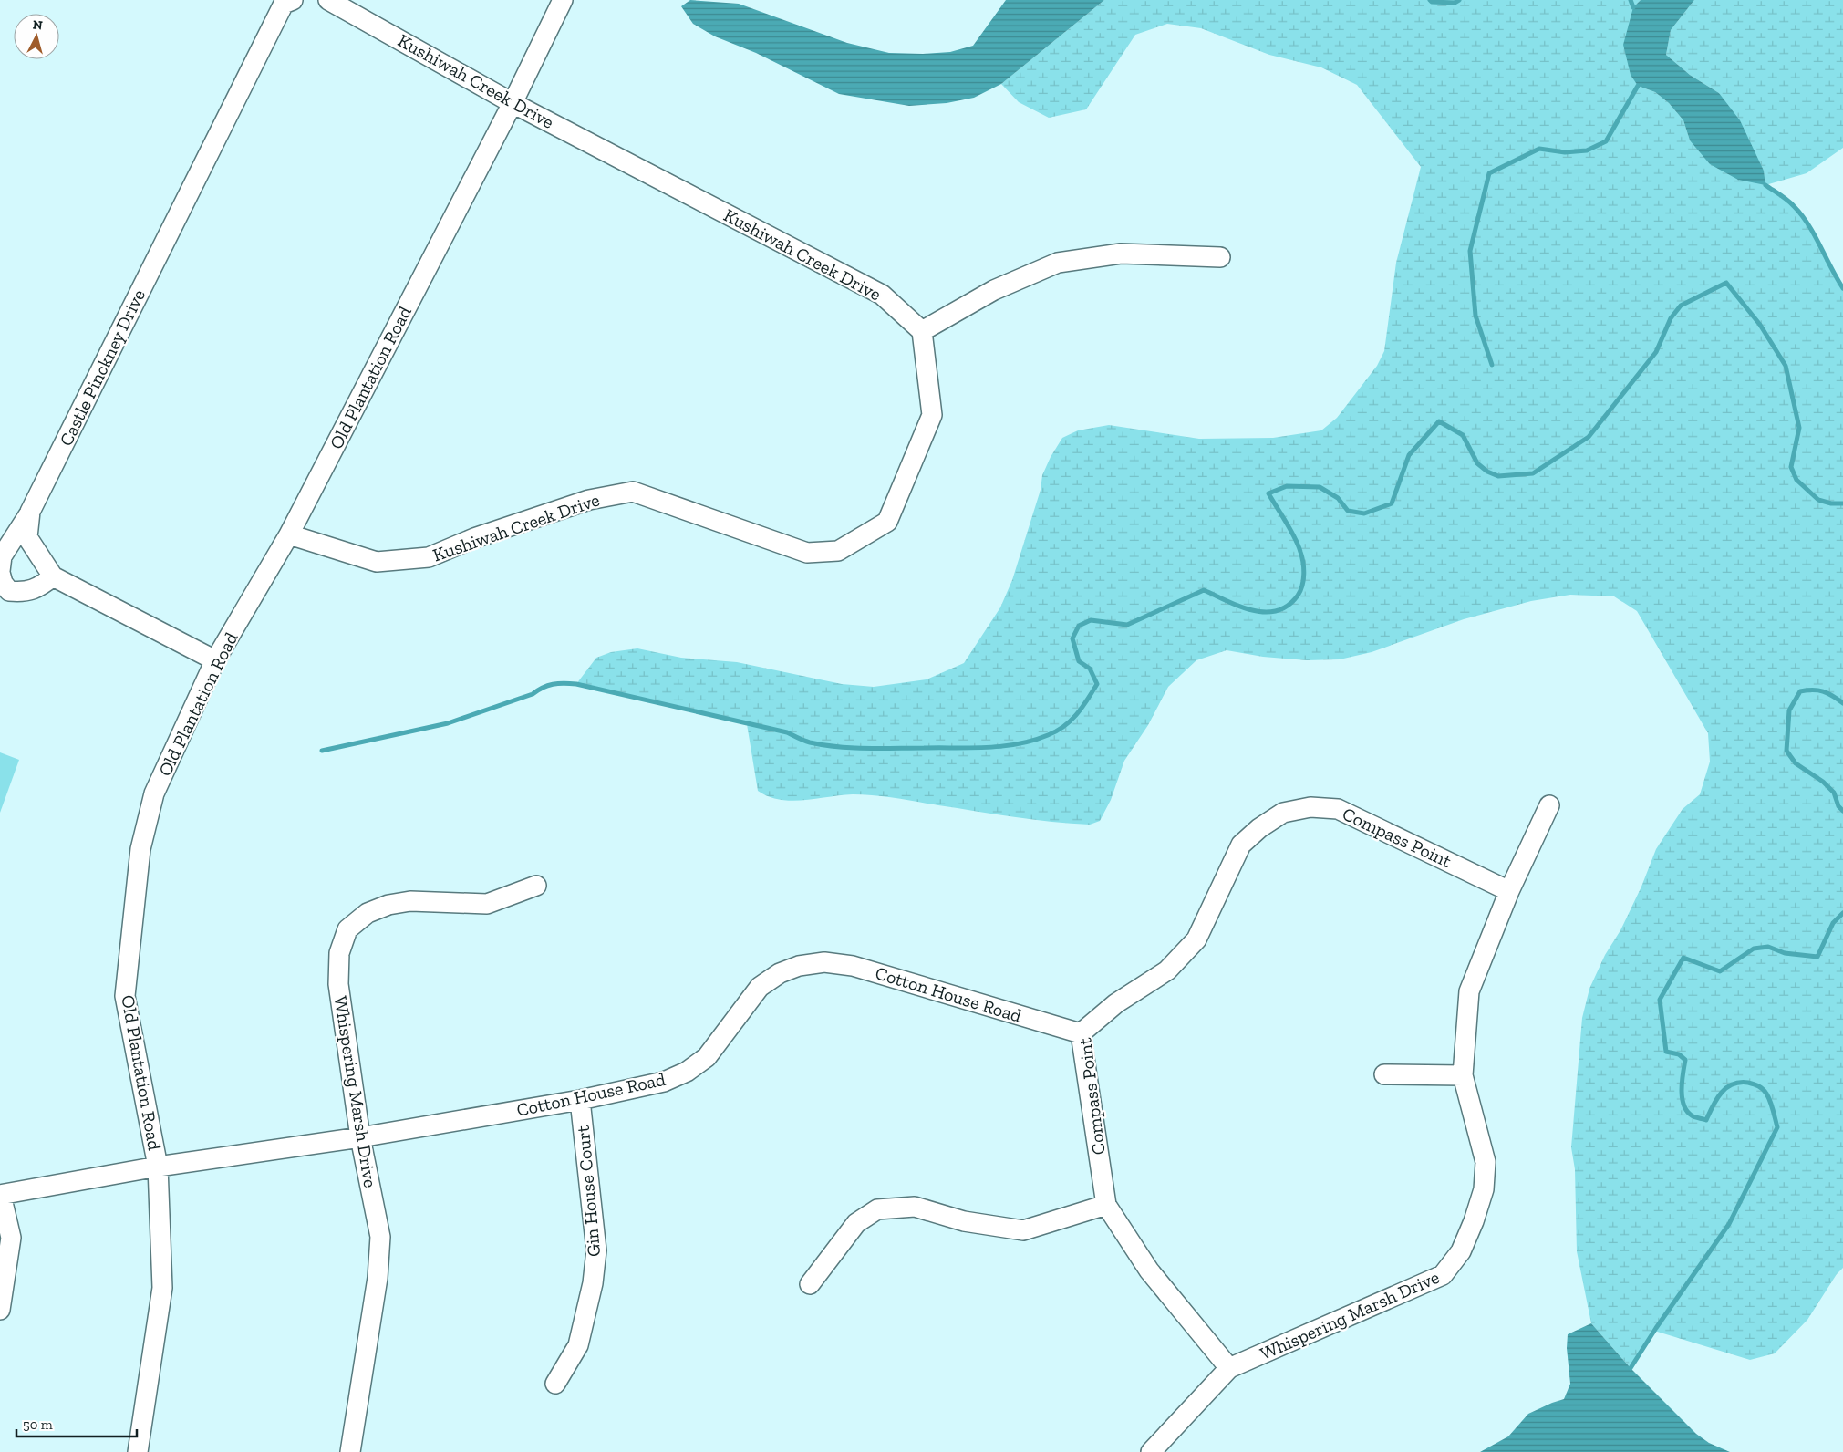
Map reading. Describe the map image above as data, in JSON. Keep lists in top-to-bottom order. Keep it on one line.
{"streets":{"street":["Kushiwah Creek Drive","Castle Pinckney Drive","Old Plantation Road","Compass Point","Cotton House Road","Whispering Marsh Drive","Gin House Court"]},"crossings":[["Kushiwah Creek Drive","Old Plantation Road"],["Castle Pinckney Drive","Old Plantation Road"],["Old Plantation Road","Cotton House Road"],["Compass Point","Cotton House Road"],["Compass Point","Whispering Marsh Drive"],["Cotton House Road","Whispering Marsh Drive"],["Cotton House Road","Gin House Court"]],"scale_bar":"50 m","north":"top"}
